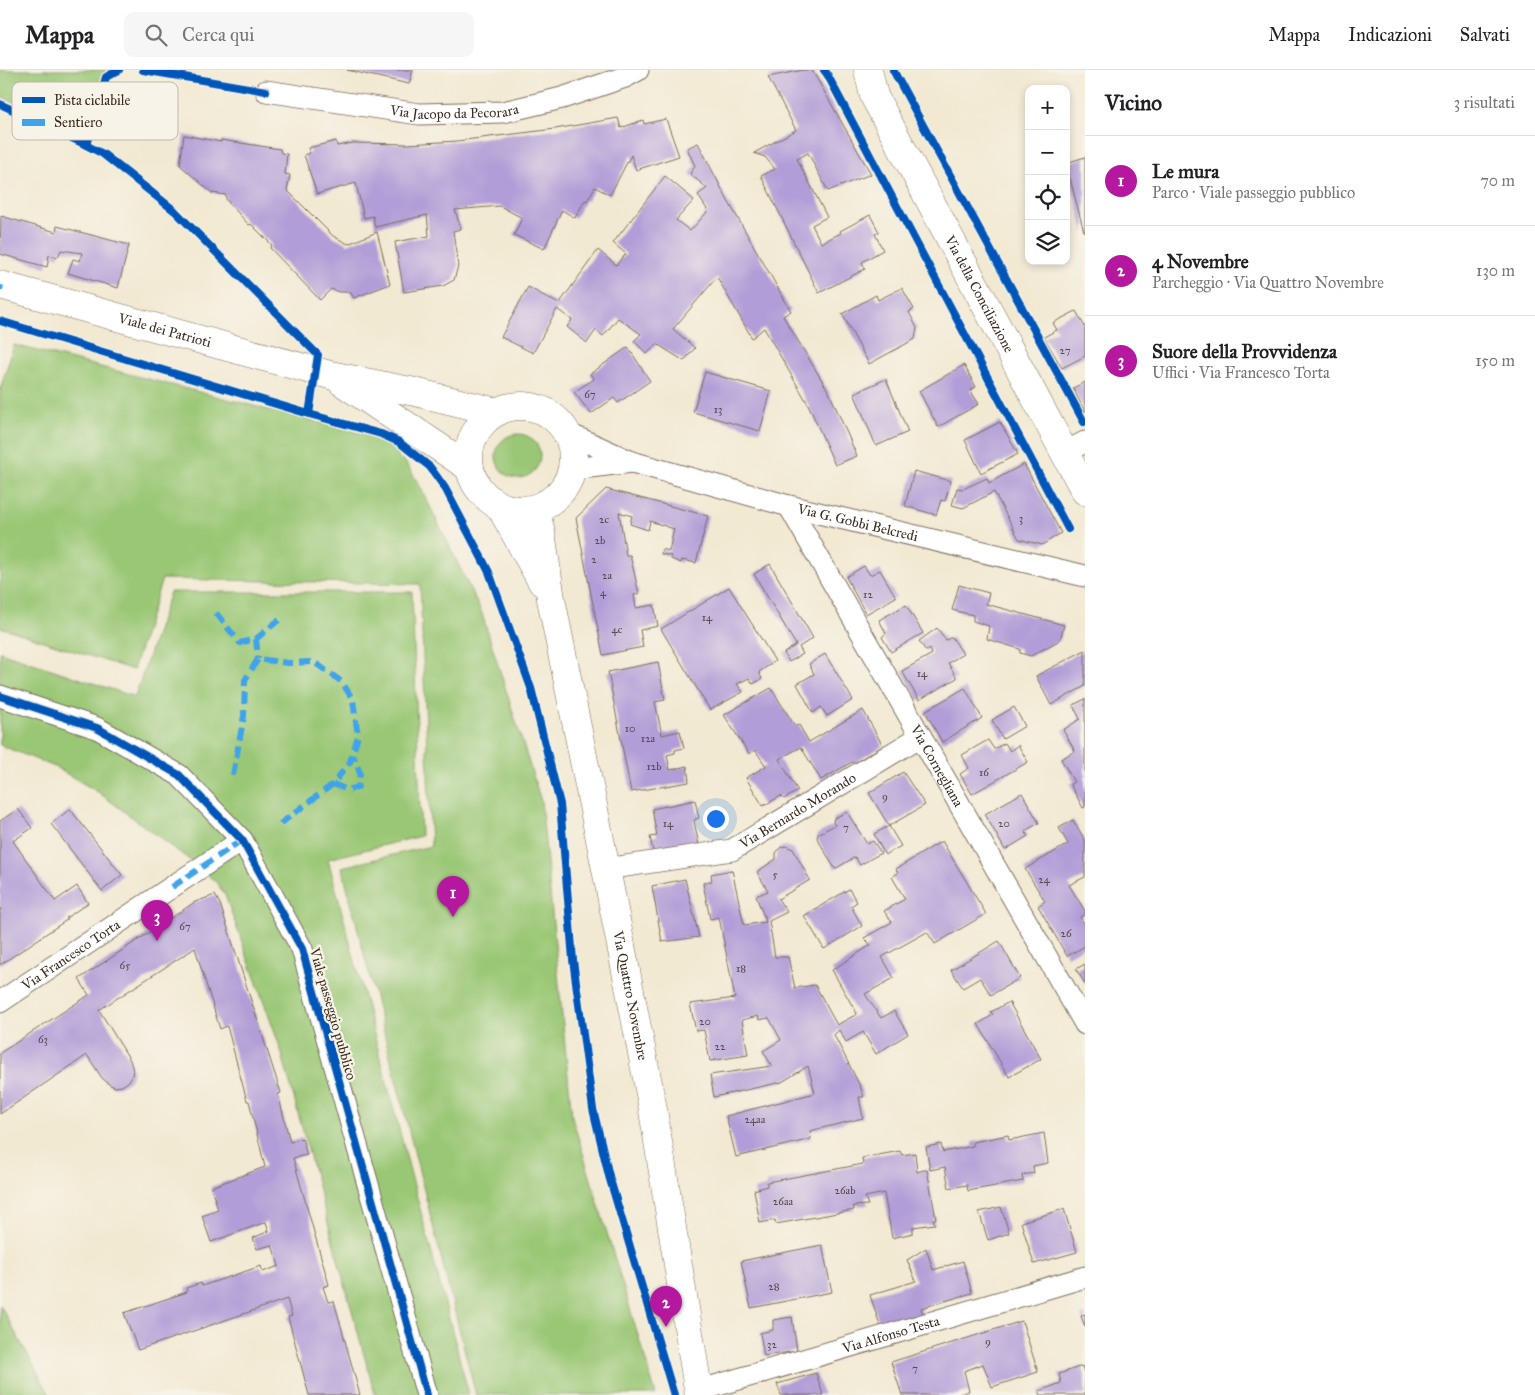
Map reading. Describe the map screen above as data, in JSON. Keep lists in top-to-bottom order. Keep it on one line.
{"streets":{"main road":["Via della Conciliazione","Viale dei Patrioti","Via Quattro Novembre"],"street":["Via Jacopo da Pecorara","Via G. Gobbi Belcredi","Via Cornegliana","Via Bernardo Morando","Via Francesco Torta","Viale passeggio pubblico","Via Alfonso Testa"]},"crossings":[["Viale dei Patrioti","Via G. Gobbi Belcredi"],["Viale dei Patrioti","Via Quattro Novembre"],["Via G. Gobbi Belcredi","Via Cornegliana"],["Via G. Gobbi Belcredi","Via Quattro Novembre"],["Via Cornegliana","Via Bernardo Morando"],["Via Bernardo Morando","Via Quattro Novembre"],["Via Francesco Torta","Viale passeggio pubblico"],["Via Quattro Novembre","Via Alfonso Testa"]],"house_numbers":["27","67","13","3","2c","2b","2","2a","4","12","14","4c","14","10","12a","12b","16","9","14","20","7","5","24","67","26","65","18","20","63","22","24aa","26ab","26aa","28","9","32","7"],"legend":["Pista ciclabile","Sentiero"],"page":{"header":"Mappa","search":"Cerca qui","nav":["Mappa","Indicazioni","Salvati"],"heading":["Vicino","3 risultati"],"map_buttons":["+","−"],"list":[{"mark":"1","name":"Le mura","note":"Parco · Viale passeggio pubblico","value":"70 m"},{"mark":"2","name":"4 Novembre","note":"Parcheggio · Via Quattro Novembre","value":"130 m"},{"mark":"3","name":"Suore della Provvidenza","note":"Uffici · Via Francesco Torta","value":"150 m"}],"pins":["1","3","2"]}}
